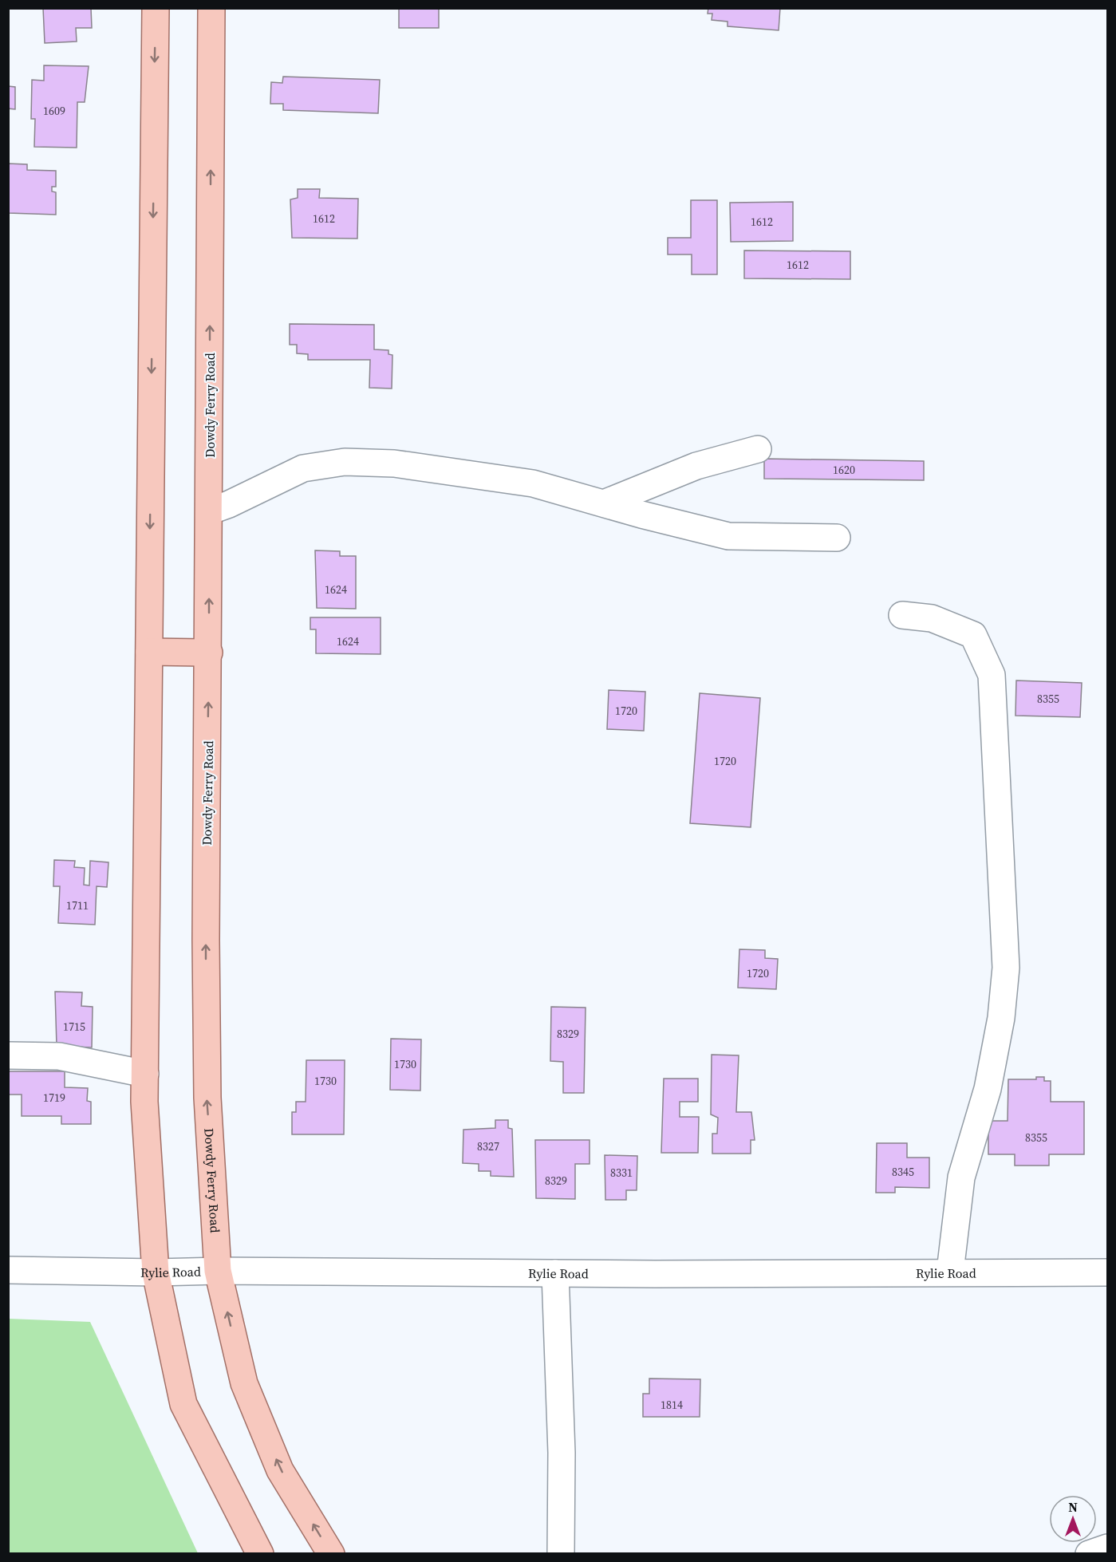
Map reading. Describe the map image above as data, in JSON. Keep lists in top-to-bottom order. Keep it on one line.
{"streets":{"main road":["Dowdy Ferry Road"],"street":["Rylie Road"]},"crossings":[["Dowdy Ferry Road","Rylie Road"]],"house_numbers":["1609","1612","1612","1612","1620","1624","1624","8355","1720","1720","1711","1720","1715","8329","1730","1730","1719","8355","8327","8345","8331","8329","1814"],"north":"top"}
